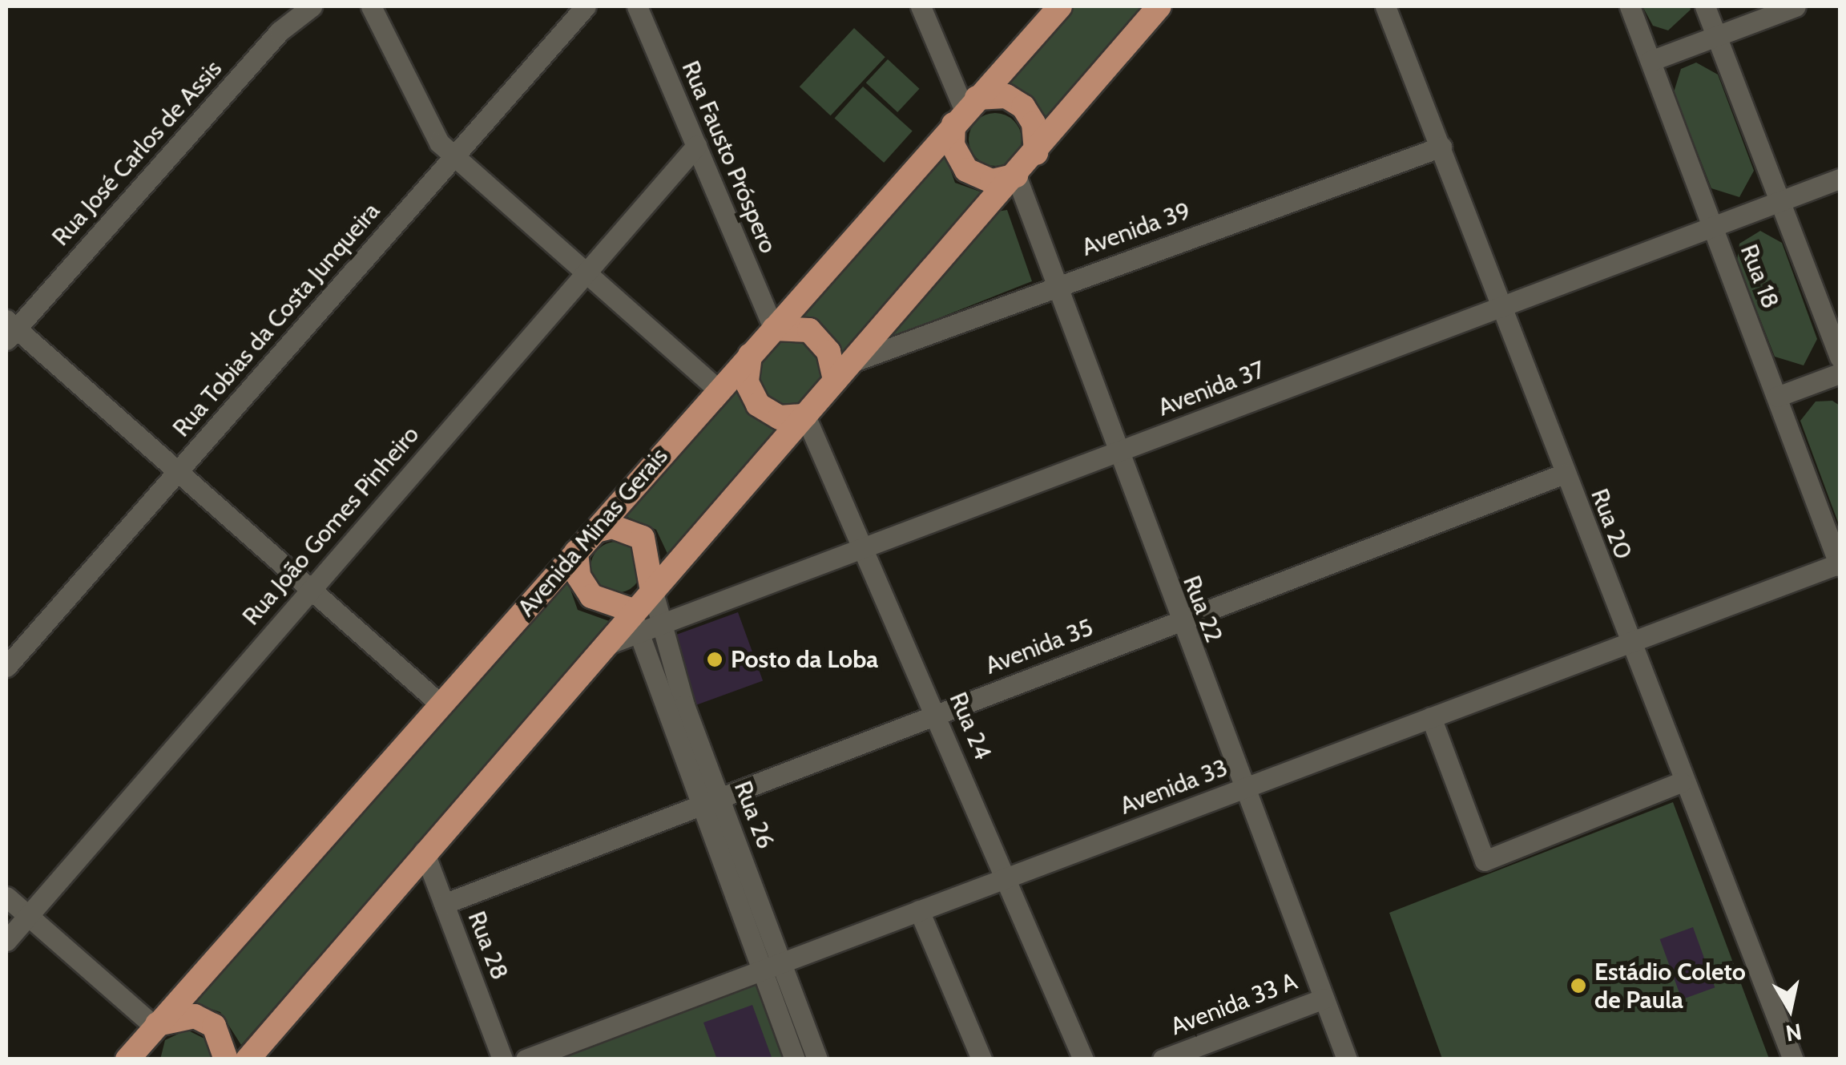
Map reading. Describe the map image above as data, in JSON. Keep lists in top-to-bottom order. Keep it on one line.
{"streets":{"main road":["Avenida Minas Gerais"],"street":["Rua José Carlos de Assis","Rua Fausto Próspero","Avenida 39","Rua 18","Rua Tobias da Costa Junqueira","Avenida 37","Rua 20","Rua João Gomes Pinheiro","Rua 22","Avenida 35","Rua 24","Avenida 33","Rua 26","Rua 28","Avenida 33 A"]},"crossings":[["Rua Fausto Próspero","Avenida 39"],["Rua Fausto Próspero","Rua João Gomes Pinheiro"],["Rua Fausto Próspero","Avenida Minas Gerais"],["Rua Fausto Próspero","Rua 24"],["Avenida 39","Rua 20"],["Avenida 39","Avenida Minas Gerais"],["Avenida 39","Rua 22"],["Avenida 39","Rua 24"],["Rua 18","Avenida 37"],["Rua 18","Avenida 33"],["Avenida 37","Rua 20"],["Avenida 37","Rua 22"],["Avenida 37","Rua 24"],["Avenida 37","Rua 26"],["Rua 20","Avenida 35"],["Rua 20","Avenida 33"],["Avenida Minas Gerais","Rua 22"],["Avenida Minas Gerais","Rua 24"],["Avenida Minas Gerais","Rua 26"],["Rua 22","Avenida 35"],["Rua 22","Avenida 33"],["Rua 22","Avenida 33 A"],["Avenida 35","Rua 24"],["Avenida 35","Rua 26"],["Avenida 35","Rua 28"],["Rua 24","Avenida 33"],["Avenida 33","Rua 26"]],"places":["Posto da Loba","Estádio Coleto de Paula"],"north":"bottom"}
